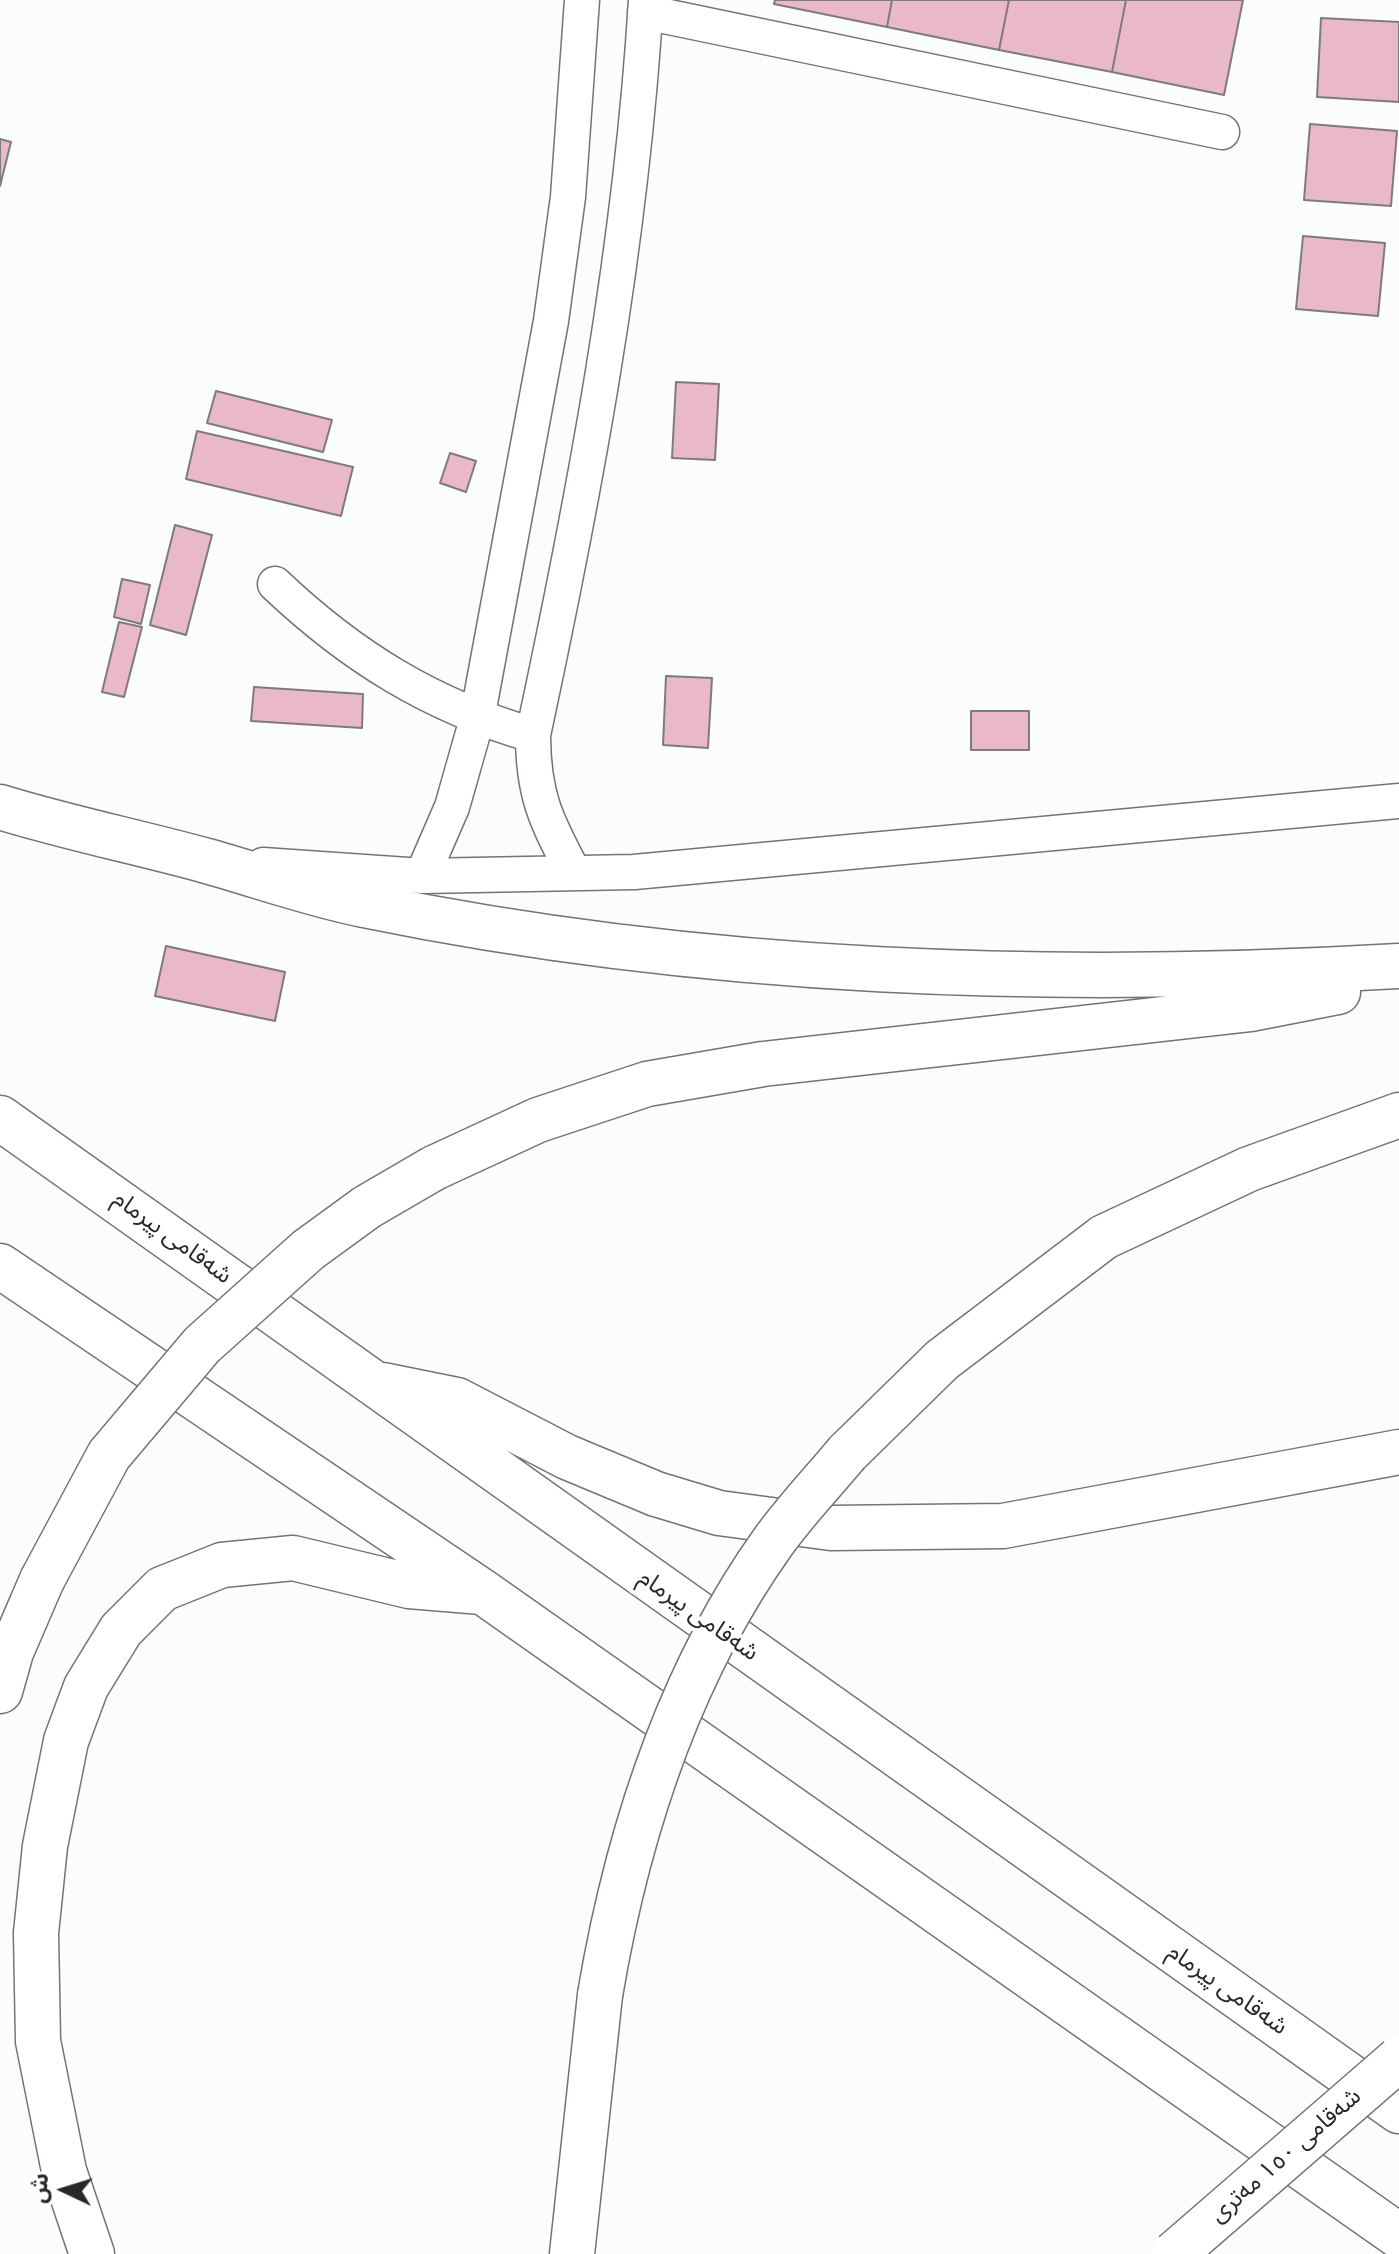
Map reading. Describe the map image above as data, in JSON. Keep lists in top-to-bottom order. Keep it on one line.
{"streets":{"highway":["شەقامی پیرمام","شەقامی ١٥٠ مەتری"]},"north":"left"}
